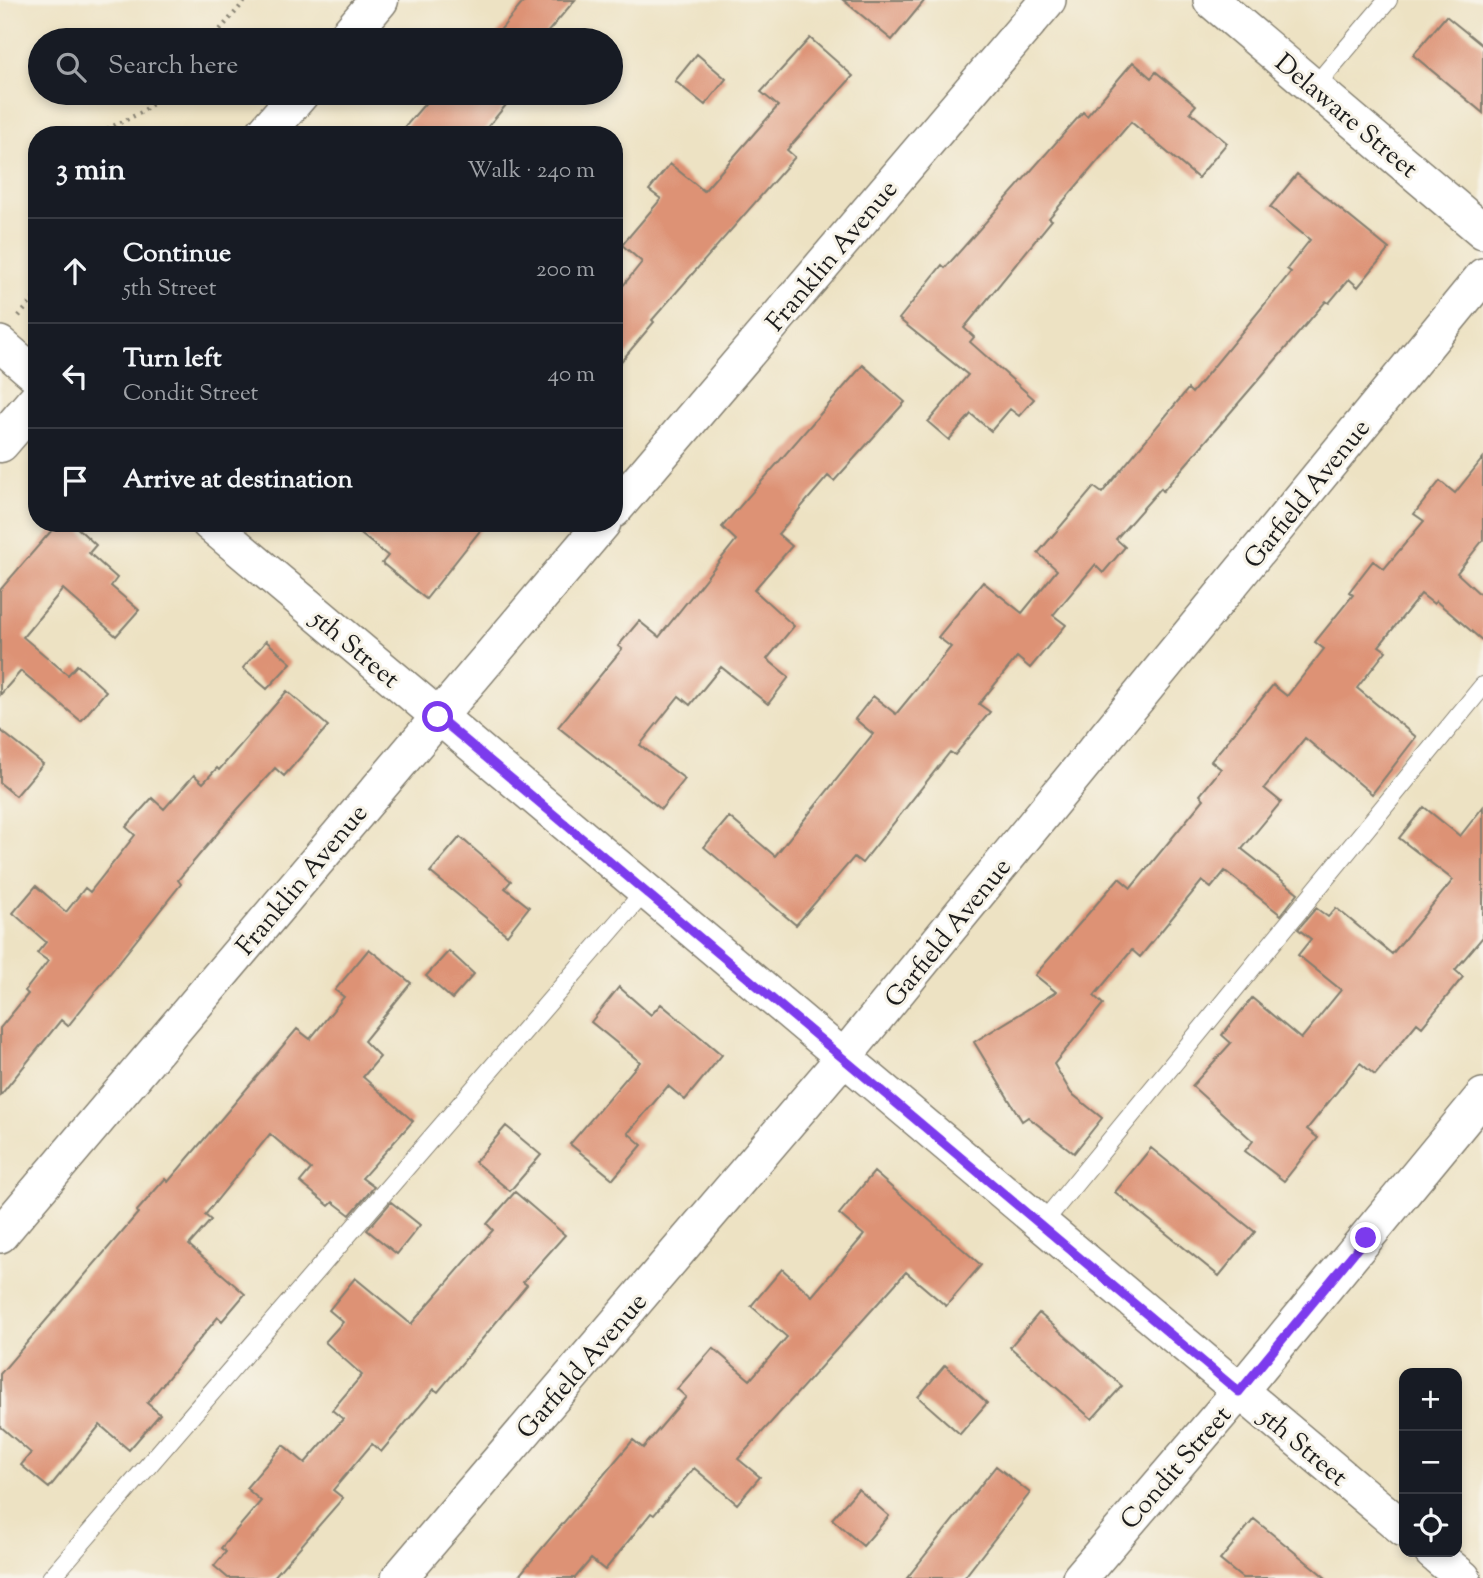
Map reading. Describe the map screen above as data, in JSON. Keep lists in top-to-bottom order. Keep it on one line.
{"streets":{"street":["Delaware Street","Franklin Avenue","Garfield Avenue","5th Street","Condit Street"]},"crossings":[["Franklin Avenue","5th Street"],["Garfield Avenue","5th Street"],["5th Street","Condit Street"]],"page":{"search":"Search here","heading":["3 min","Walk · 240 m"],"list":[["Continue","5th Street","200 m"],["Turn left","Condit Street","40 m"],"Arrive at destination"],"map_buttons":["+","−"]}}
